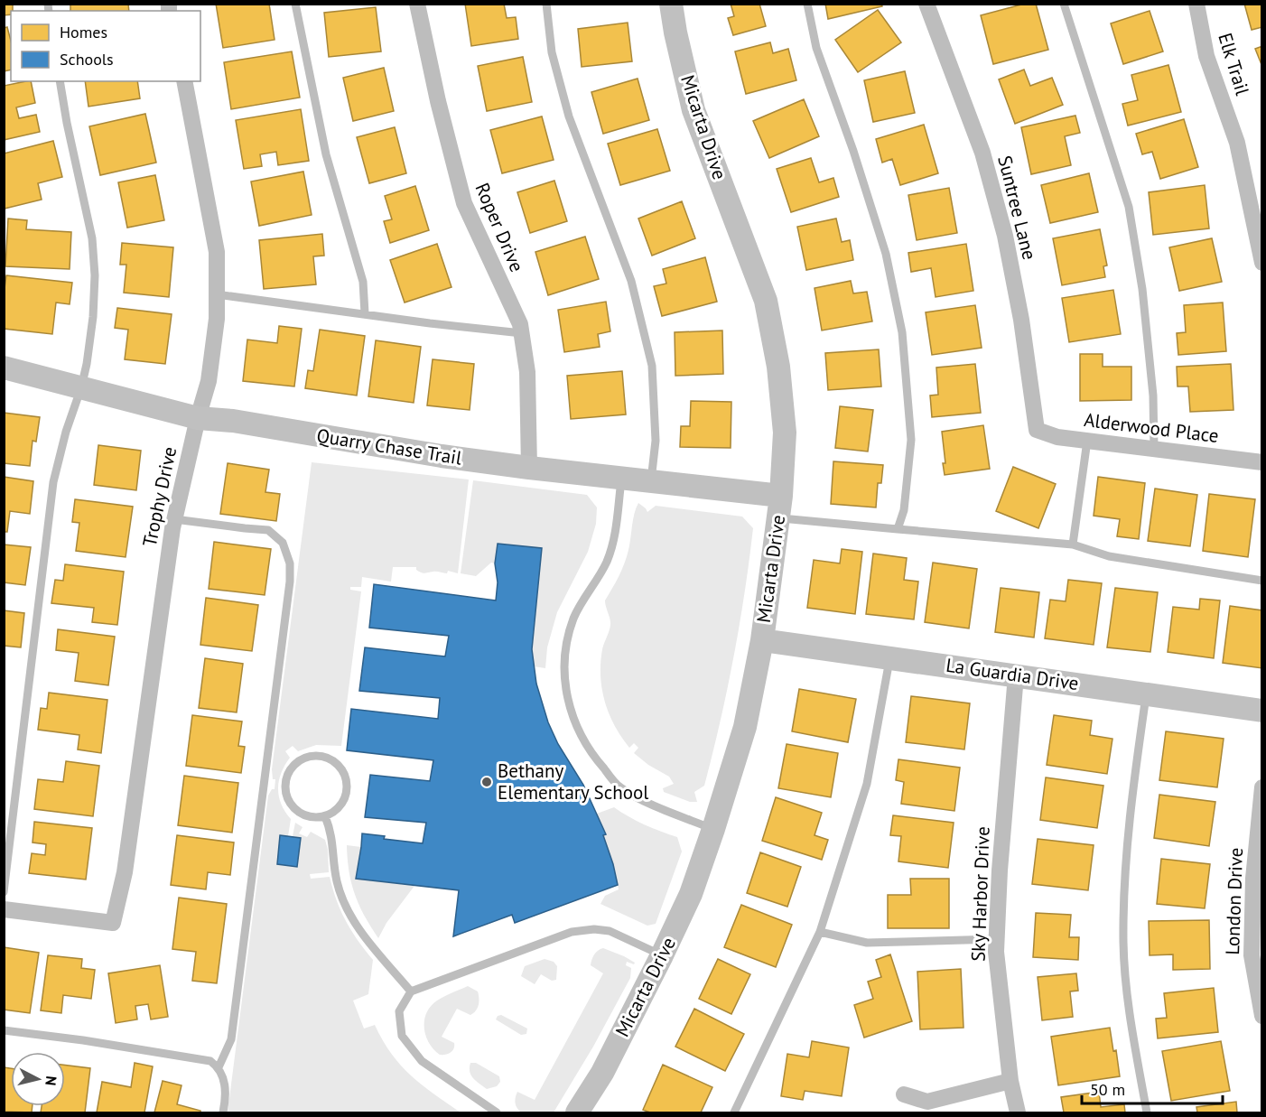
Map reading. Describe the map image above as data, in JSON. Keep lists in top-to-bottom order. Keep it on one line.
{"streets":{"street":["Elk Trail","Micarta Drive","Suntree Lane","Roper Drive","Alderwood Place","Quarry Chase Trail","Trophy Drive","La Guardia Drive","Sky Harbor Drive","London Drive"]},"crossings":[["Micarta Drive","Quarry Chase Trail"],["Micarta Drive","La Guardia Drive"],["Suntree Lane","Alderwood Place"],["Roper Drive","Quarry Chase Trail"],["Quarry Chase Trail","Trophy Drive"],["La Guardia Drive","Sky Harbor Drive"]],"places":["Bethany Elementary School"],"legend":["Homes","Schools"],"scale_bar":"50 m","north":"right"}
